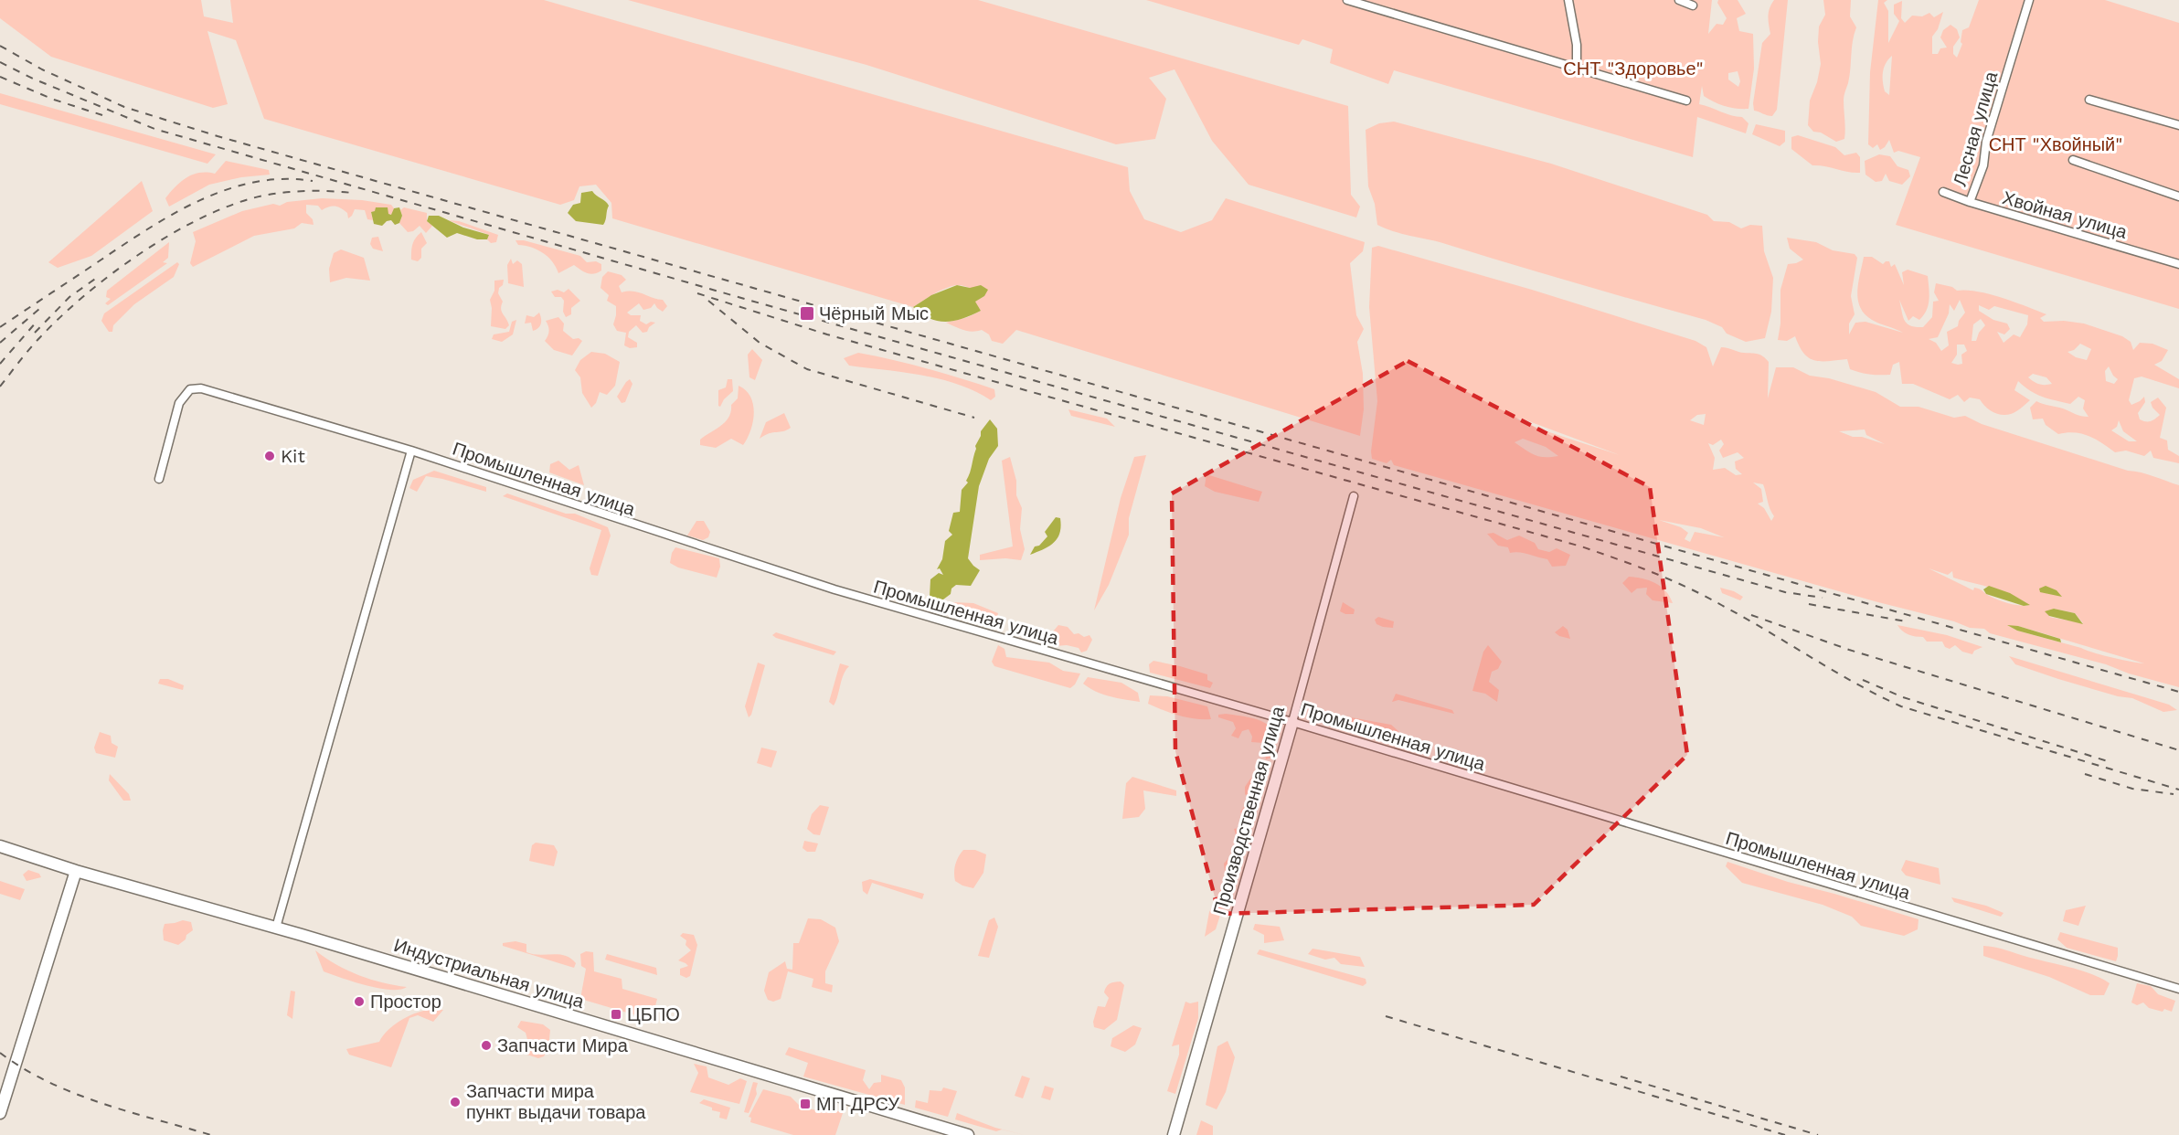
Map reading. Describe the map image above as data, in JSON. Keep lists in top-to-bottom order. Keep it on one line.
{"streets":{"main road":["Производственная улица","Индустриальная улица"],"street":["Лесная улица","Хвойная улица","Промышленная улица"]},"crossings":[["Лесная улица","Хвойная улица"],["Промышленная улица","Производственная улица"]],"parks":["СНТ \"Здоровье\"","СНТ \"Хвойный\""],"places":{"transit":["Чёрный Мыс","ЦБПО","МП ДРСУ"],"other":["Kit","Простор","Запчасти Мира","Запчасти мира пункт выдачи товара"]}}
